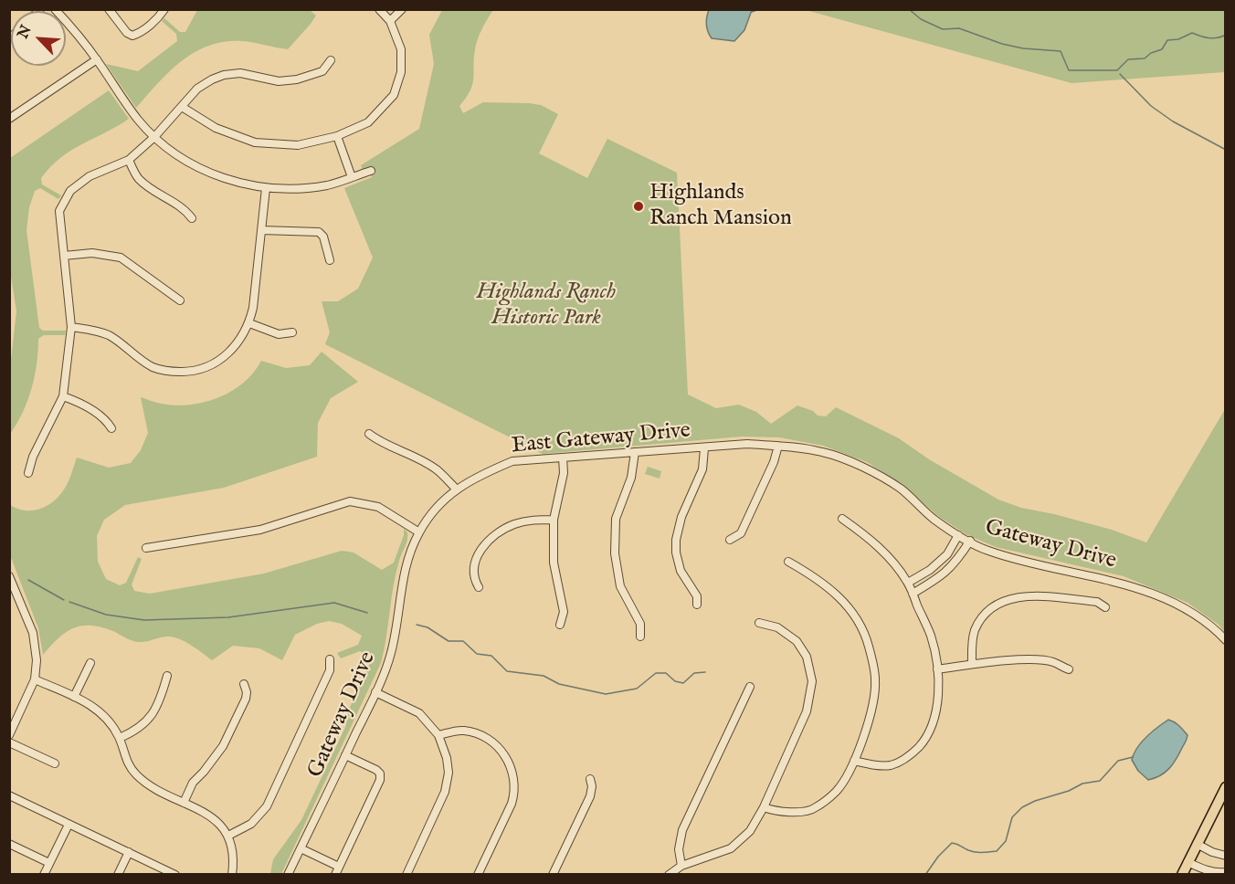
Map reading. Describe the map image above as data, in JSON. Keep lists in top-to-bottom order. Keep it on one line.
{"streets":{"street":["East Gateway Drive","Gateway Drive"]},"crossings":[["East Gateway Drive","Gateway Drive"]],"parks":["Highlands Ranch Historic Park"],"places":["Highlands Ranch Mansion"],"north":"top left"}
